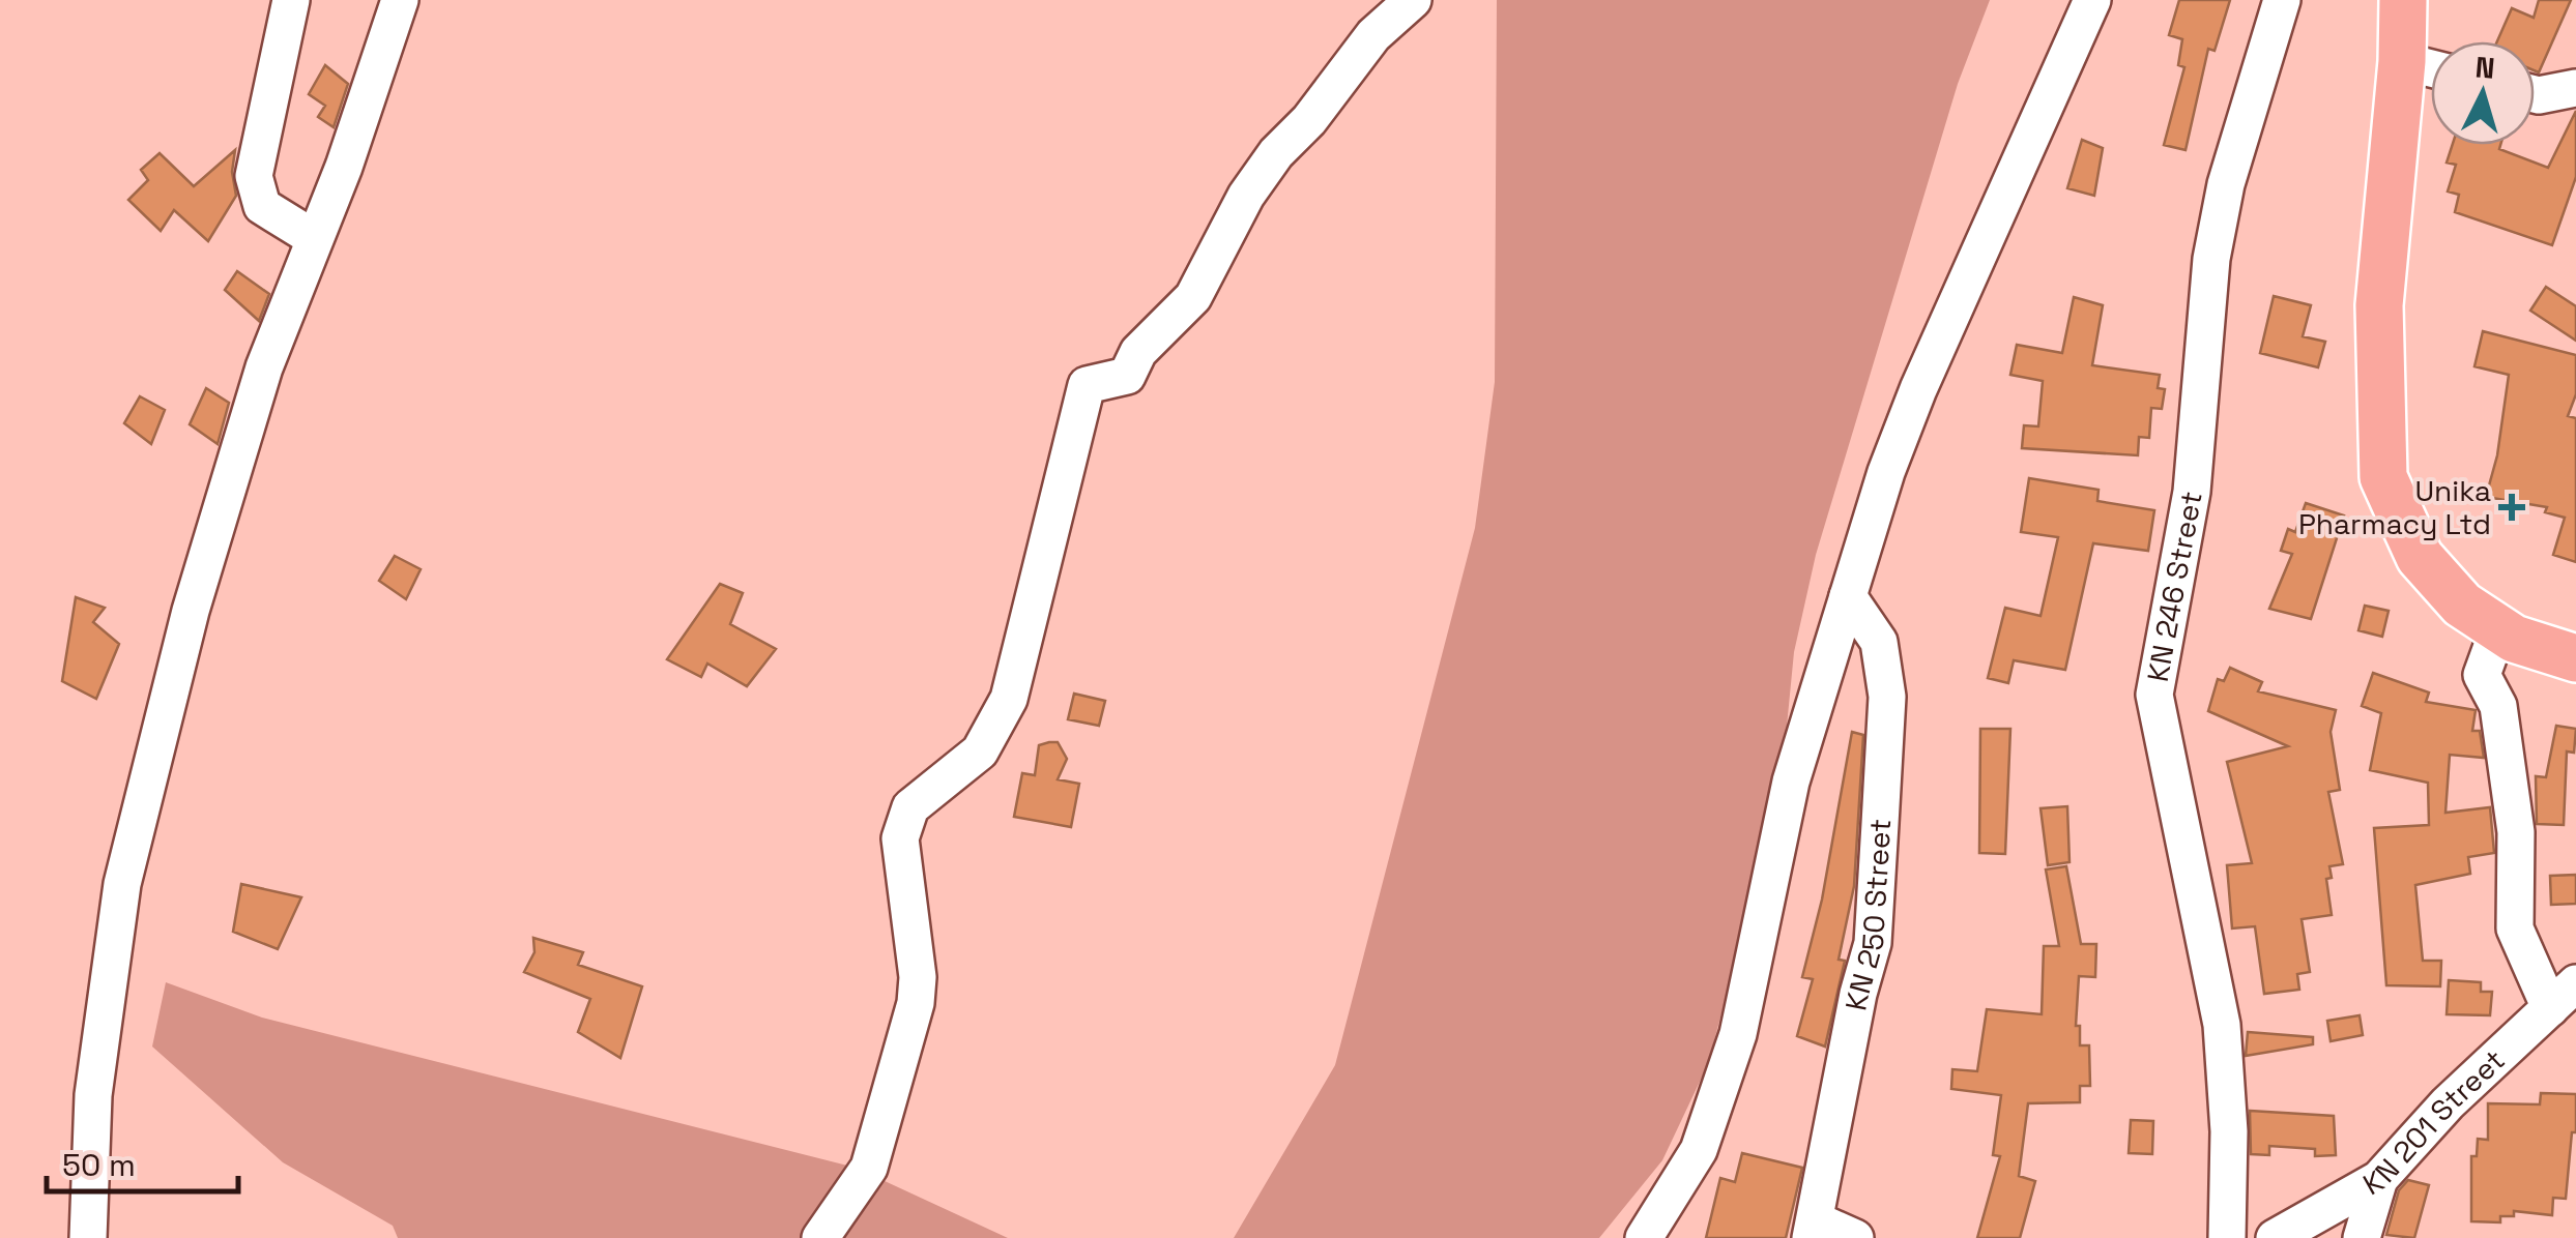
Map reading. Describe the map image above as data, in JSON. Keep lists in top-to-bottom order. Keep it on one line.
{"streets":{"street":["KN 246 Street","KN 250 Street","KN 201 Street"]},"places":{"health":["Unika Pharmacy Ltd"]},"scale_bar":"50 m","north":"top"}
